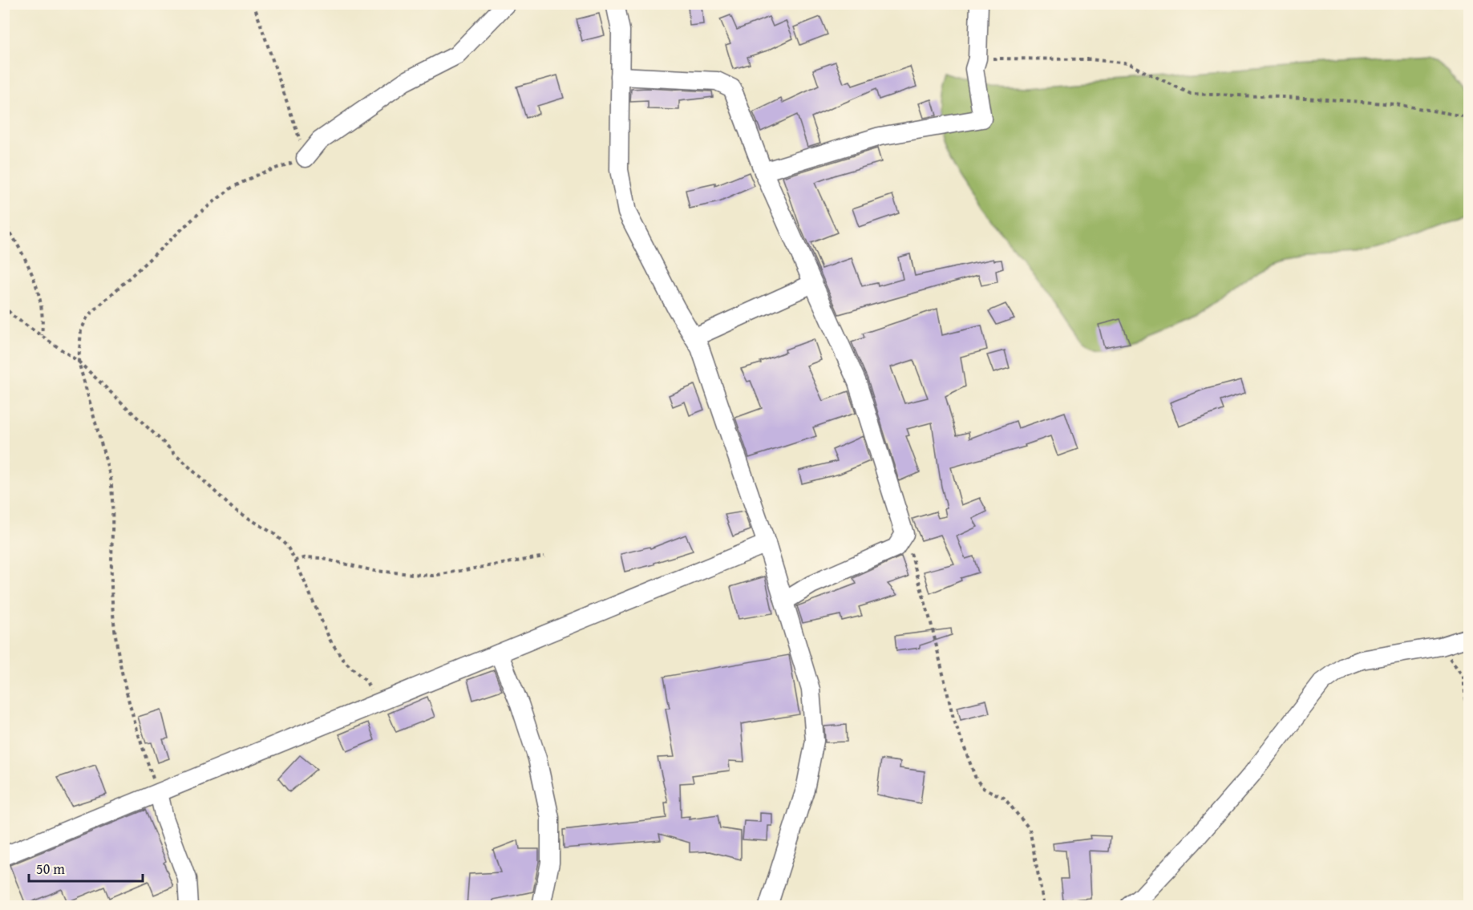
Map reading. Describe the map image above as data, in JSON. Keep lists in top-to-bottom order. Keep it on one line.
{"scale_bar":"50 m"}
